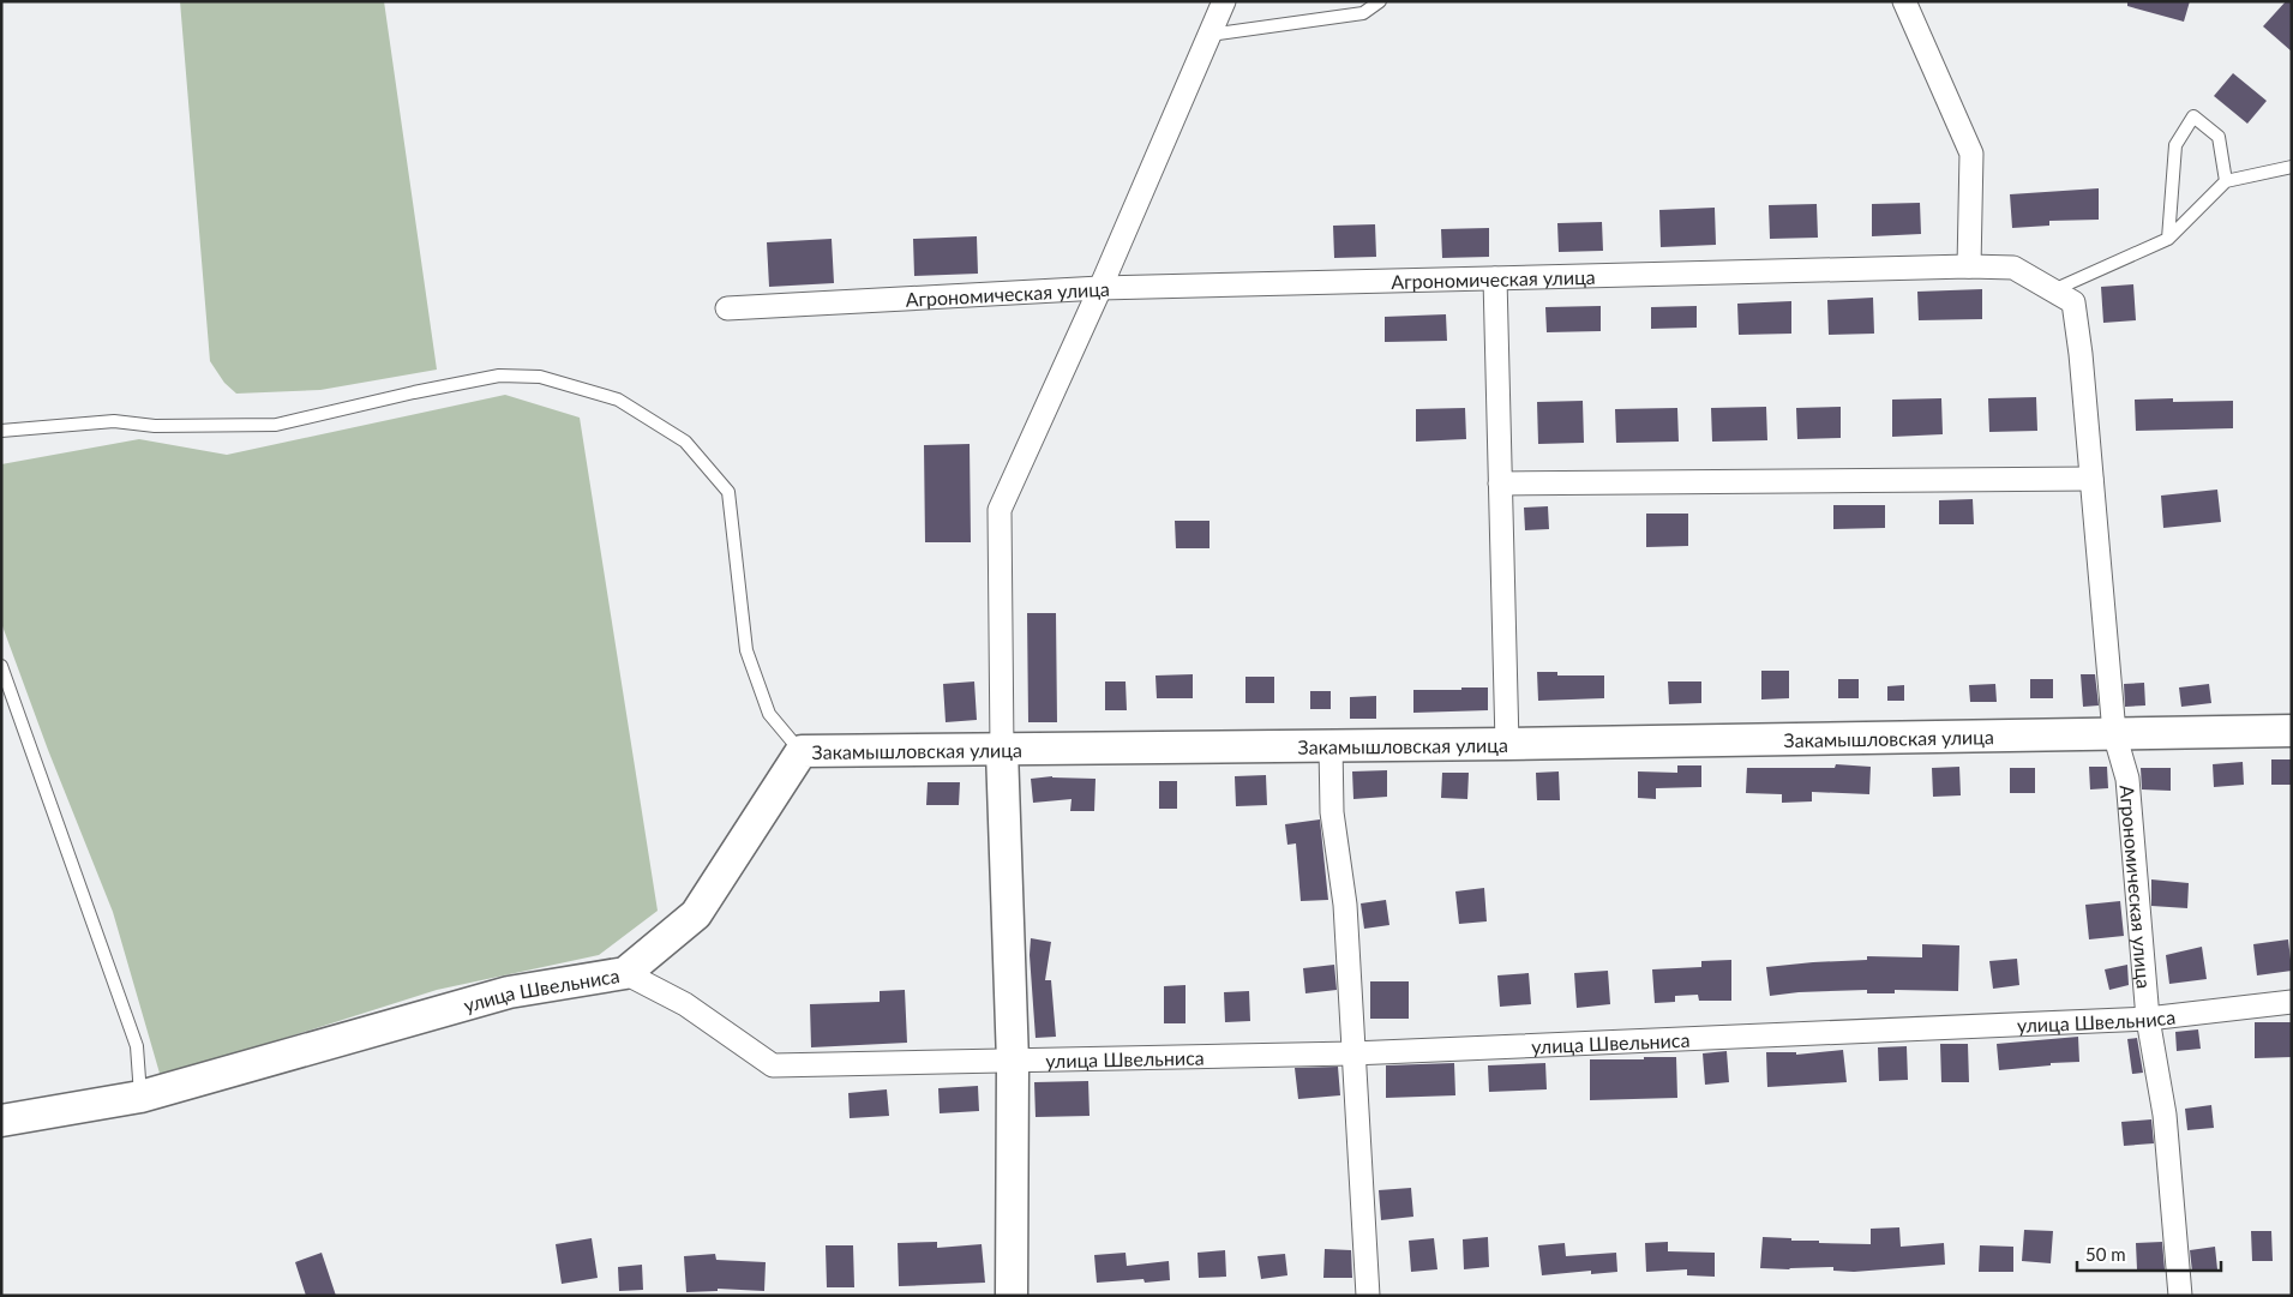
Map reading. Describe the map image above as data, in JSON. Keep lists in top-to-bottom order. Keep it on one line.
{"streets":{"street":["Агрономическая улица","Закамышловская улица","улица Швельниса"]},"crossings":[["Агрономическая улица","Закамышловская улица"],["Агрономическая улица","улица Швельниса"],["Закамышловская улица","улица Швельниса"]],"scale_bar":"50 m"}
